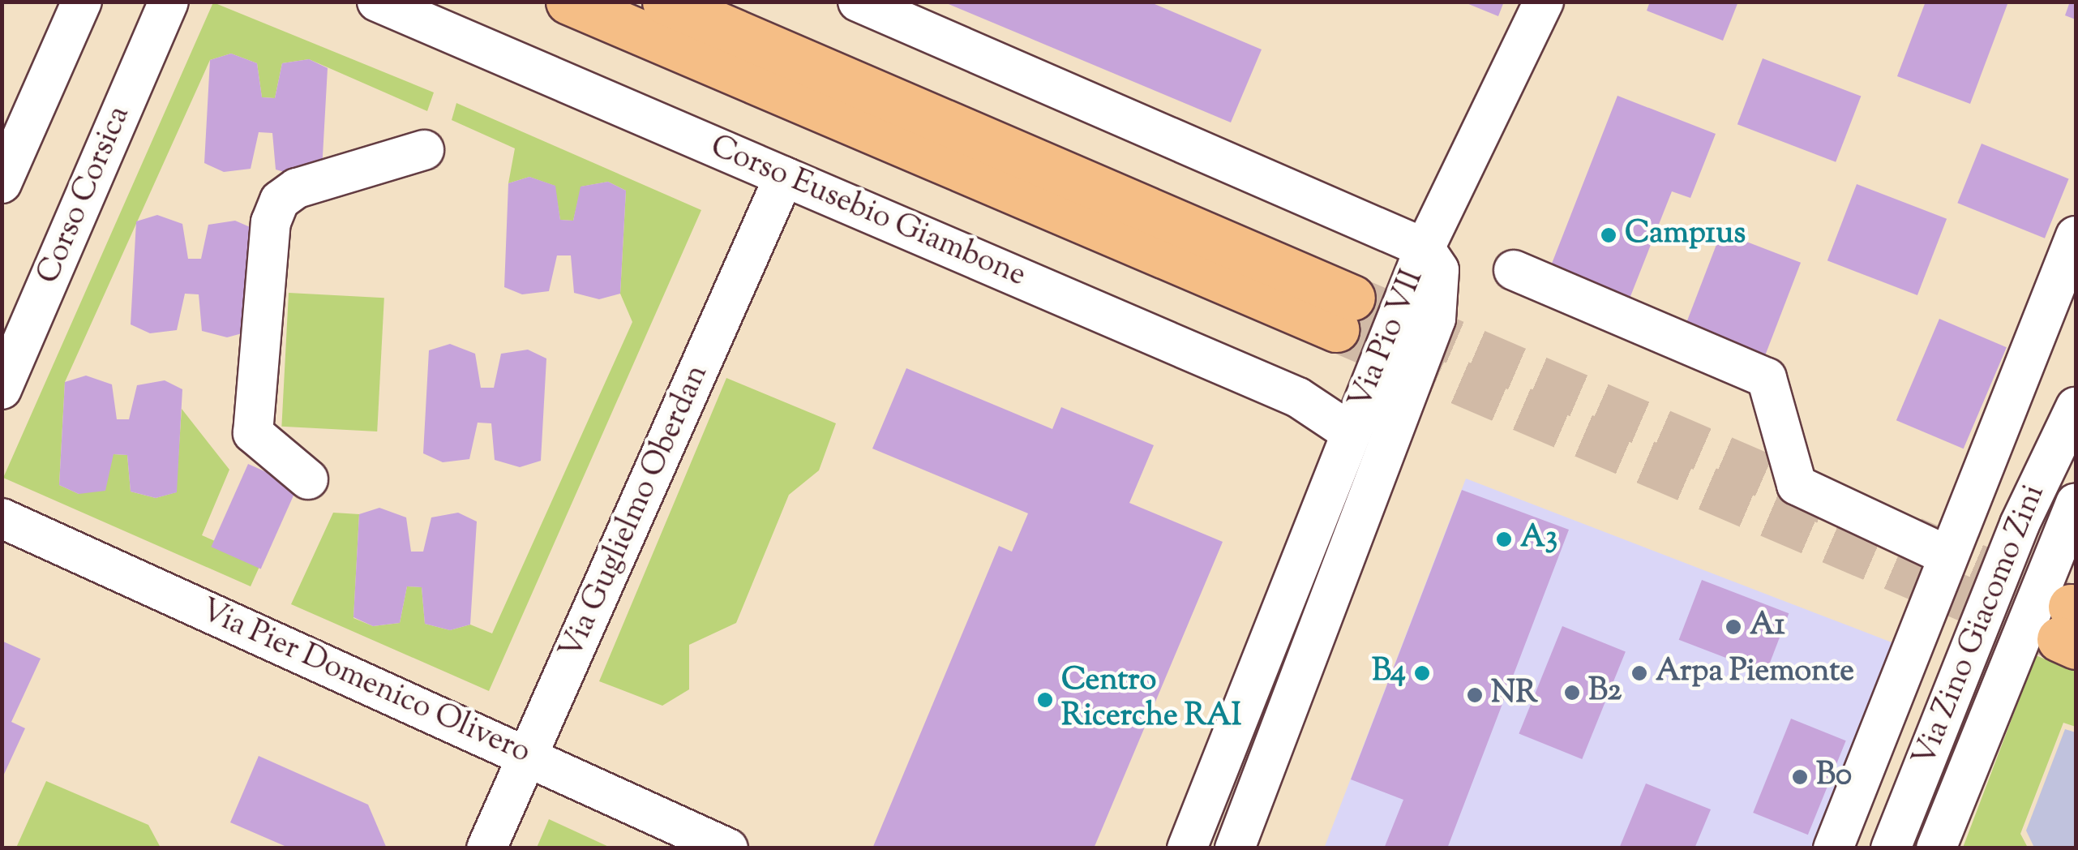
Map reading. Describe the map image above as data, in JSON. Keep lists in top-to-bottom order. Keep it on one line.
{"streets":{"street":["Corso Corsica","Corso Eusebio Giambone","Via Pio VII","Via Guglielmo Oberdan","Via Zino Giacomo Zini","Via Pier Domenico Olivero"]},"crossings":[["Corso Eusebio Giambone","Via Pio VII"],["Corso Eusebio Giambone","Via Guglielmo Oberdan"],["Via Guglielmo Oberdan","Via Pier Domenico Olivero"]],"places":["Camp1us","A3","A1","B4","Arpa Piemonte","B2","NR","Centro Ricerche RAI","B0"]}
